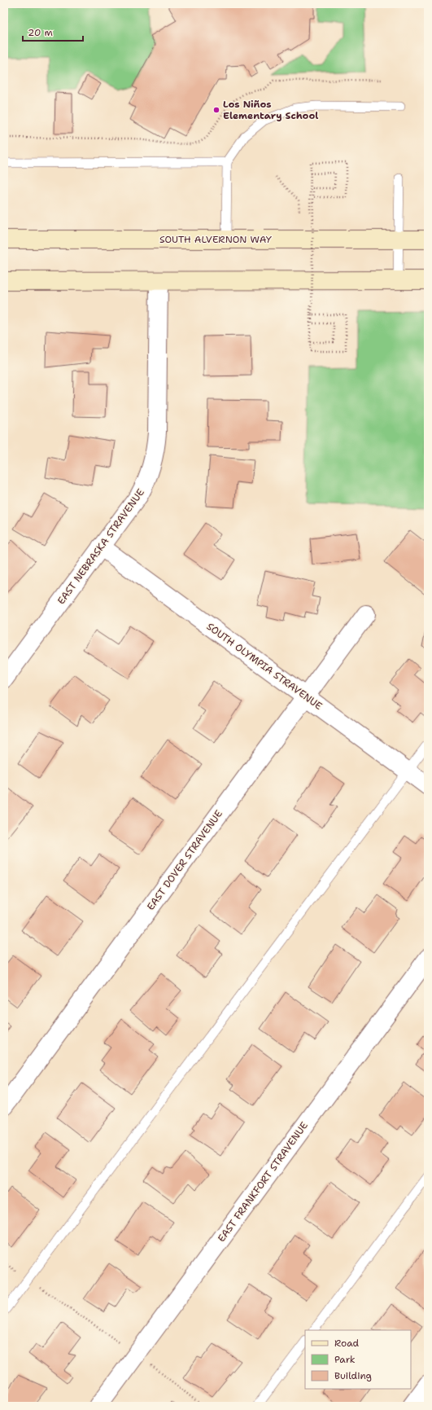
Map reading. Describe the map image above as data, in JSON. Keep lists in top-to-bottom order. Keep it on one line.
{"streets":{"main road":["SOUTH ALVERNON WAY"],"street":["EAST NEBRASKA STRAVENUE","SOUTH OLYMPIA STRAVENUE","EAST DOVER STRAVENUE","EAST FRANKFORT STRAVENUE"]},"crossings":[["EAST NEBRASKA STRAVENUE","SOUTH OLYMPIA STRAVENUE"],["SOUTH OLYMPIA STRAVENUE","EAST DOVER STRAVENUE"]],"places":["Los Niños Elementary School"],"legend":["Road","Park","Building"],"scale_bar":"20 m"}
